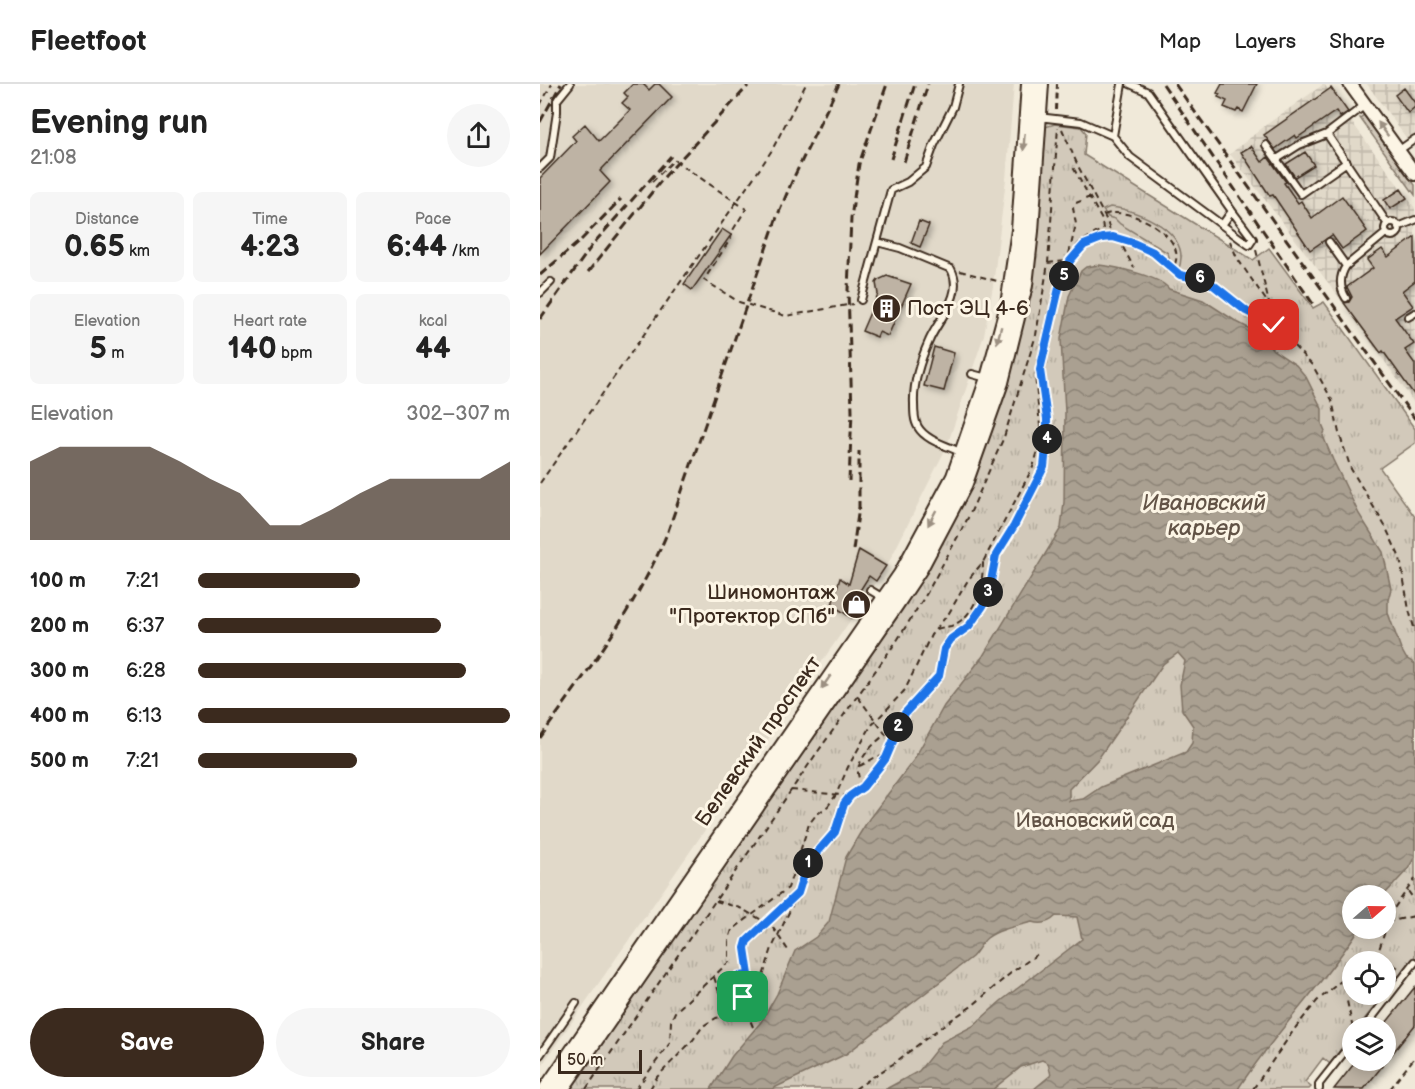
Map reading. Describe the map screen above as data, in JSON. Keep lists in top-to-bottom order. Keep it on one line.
{"streets":{"street":["Белевский проспект"]},"water":["Ивановский карьер"],"parks":["Ивановский сад"],"places":{"building":["Пост ЭЦ 4-6"],"shop":["Шиномонтаж \"Протектор СПб\""]},"scale_bar":"50 m","north":"right","page":{"header":"Fleetfoot","nav":["Map","Layers","Share"],"heading":["Evening run","21:08"],"stats":[["Distance","0.65 km"],["Time","4:23"],["Pace","6:44 /km"],["Elevation","5 m"],["Heart rate","140 bpm"],["kcal","44"]],"pins":["5","6","4","3","2","1"],"chart":["Elevation","302–307 m"],"list":[{"name":"100 m","note":"7:21"},{"name":"200 m","note":"6:37"},{"name":"300 m","note":"6:28"},{"name":"400 m","note":"6:13"},{"name":"500 m","note":"7:21"}],"buttons":["Save","Share"],"scale":"50 m"}}
